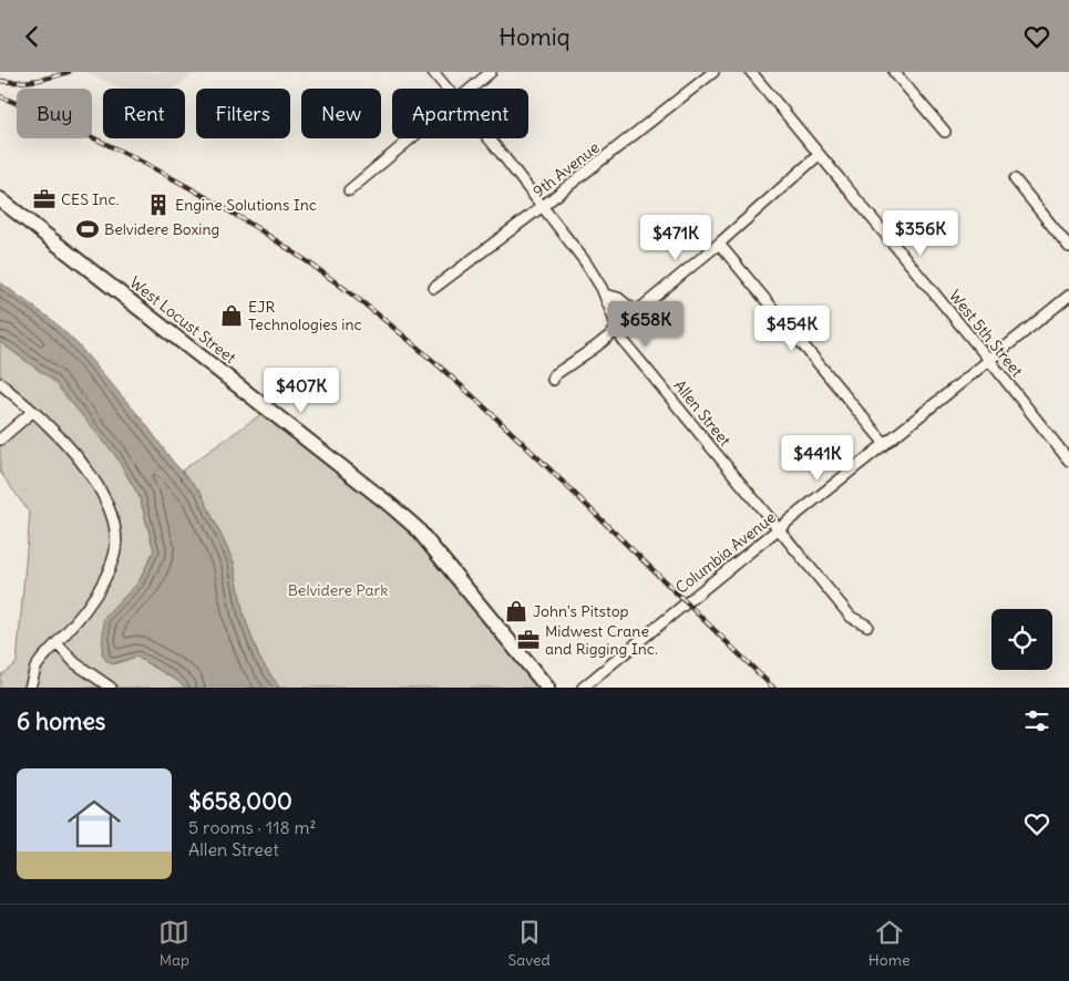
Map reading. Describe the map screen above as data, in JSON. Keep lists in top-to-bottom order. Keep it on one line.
{"streets":{"street":["9th Avenue","West Locust Street","West 5th Street","Allen Street","Columbia Avenue"]},"crossings":[["9th Avenue","Allen Street"],["West 5th Street","Columbia Avenue"],["Allen Street","Columbia Avenue"]],"parks":["Belvidere Park"],"places":{"office":["CES Inc.","Midwest Crane and Rigging Inc."],"building":["Engine Solutions Inc"],"sports":["Belvidere Boxing"],"shop":["EJR Technologies inc","John's Pitstop"]},"page":{"header":"Homiq","chip":["Buy","Rent","Filters","New","Apartment"],"price":["$356K","$471K","$658K","$454K","$407K","$441K"],"heading":"6 homes","list":[{"name":"$658,000","note":"5 rooms · 118 m² · Allen Street"}],"tabs":["Map","Saved","Home"]}}
